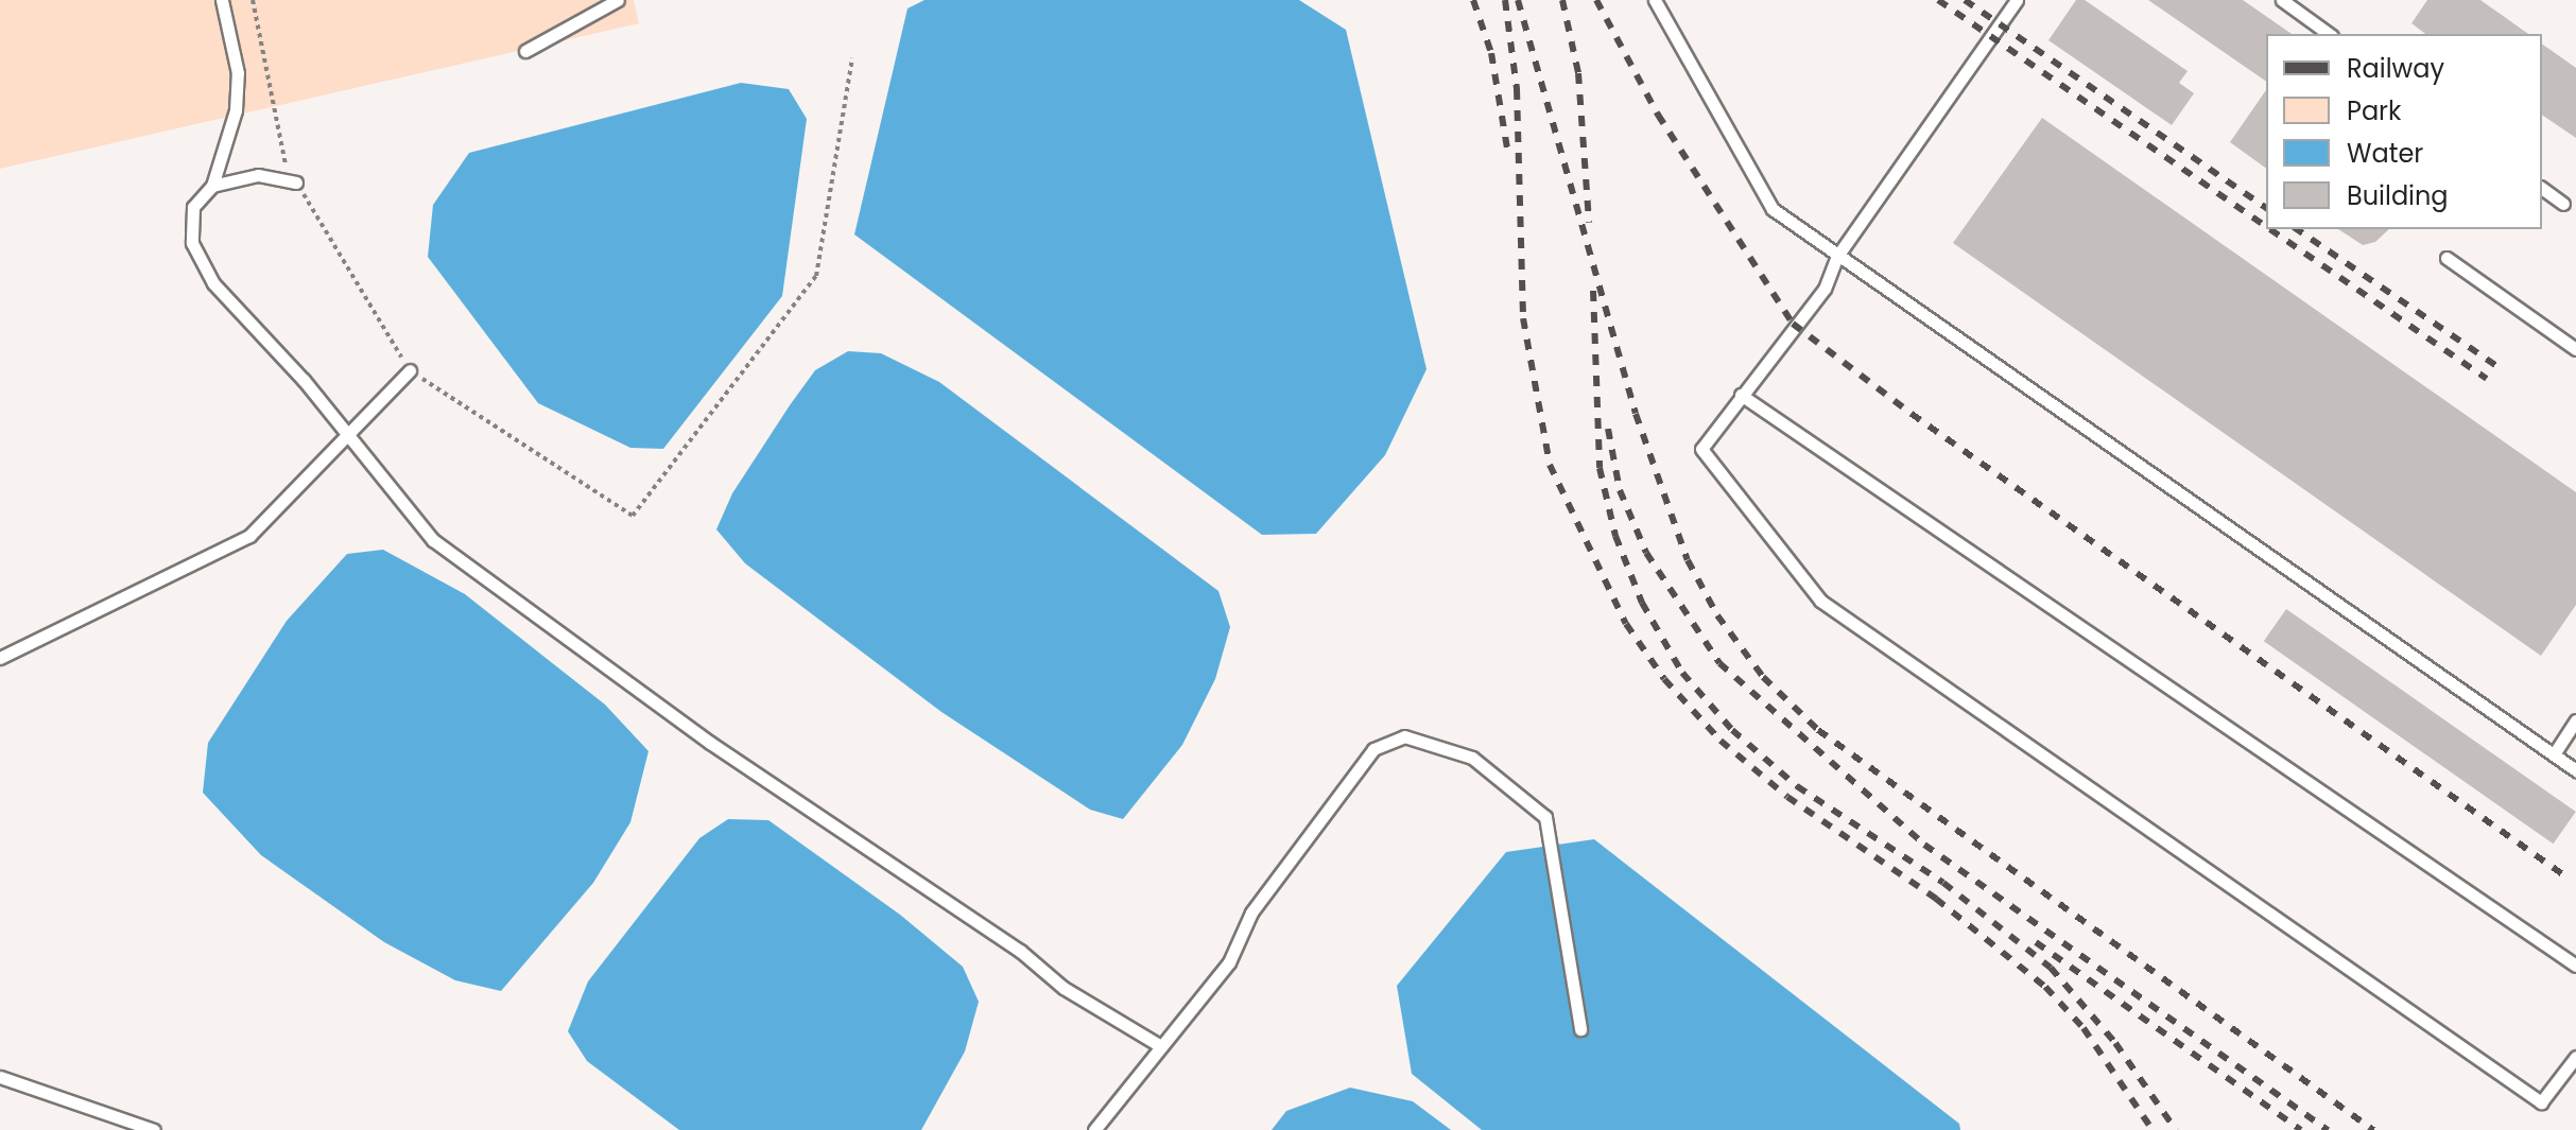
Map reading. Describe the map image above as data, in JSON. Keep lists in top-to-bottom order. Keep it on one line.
{"legend":["Railway","Park","Water","Building"]}
